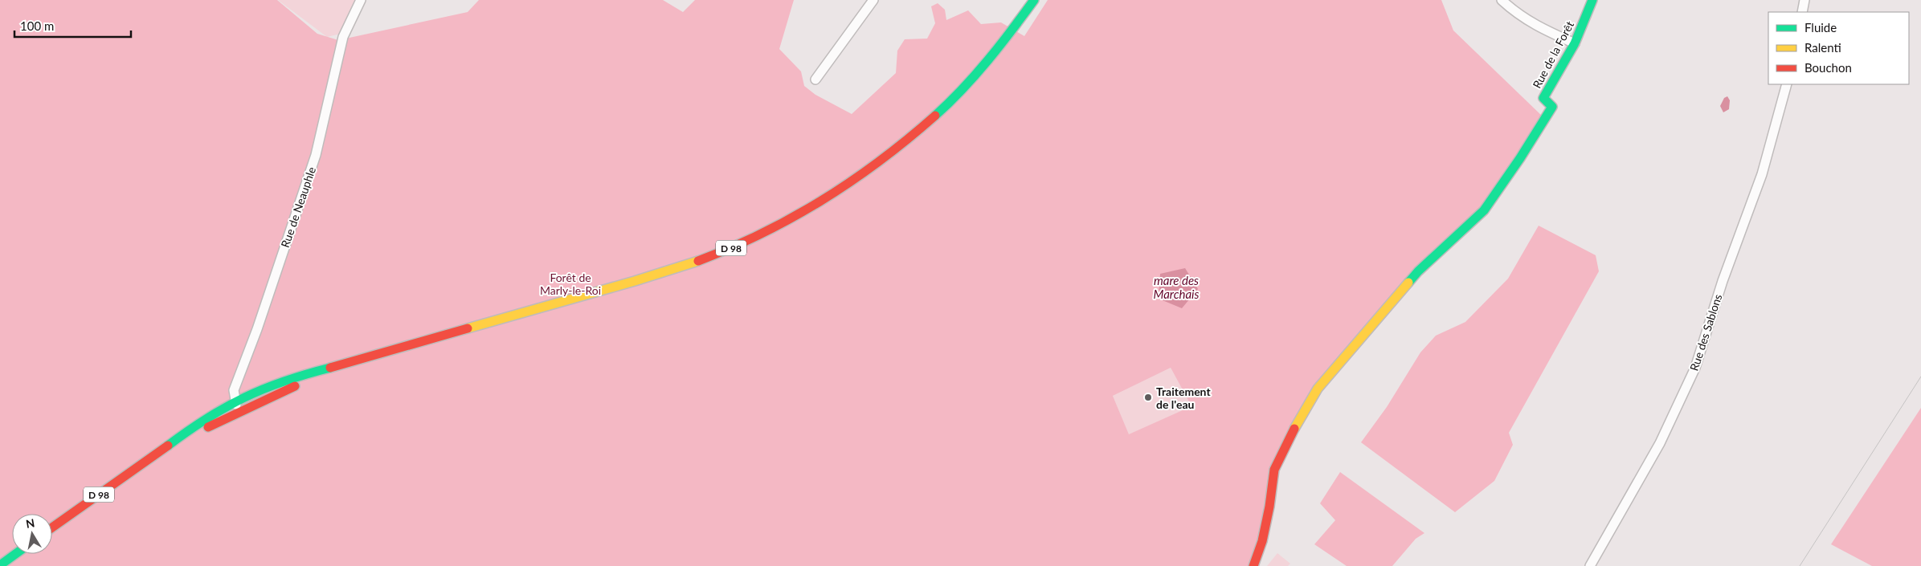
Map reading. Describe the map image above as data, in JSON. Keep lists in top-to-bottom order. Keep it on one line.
{"streets":{"main road":["Rue de la Forêt","D 98"],"street":["Rue de Neauphle","Rue des Sablons"]},"crossings":[["Rue de Neauphle","D 98"]],"water":["mare des Marchais"],"parks":["Forêt de Marly-le-Roi"],"places":["Traitement de l'eau"],"legend":["Fluide","Ralenti","Bouchon"],"scale_bar":"100 m","north":"top"}
